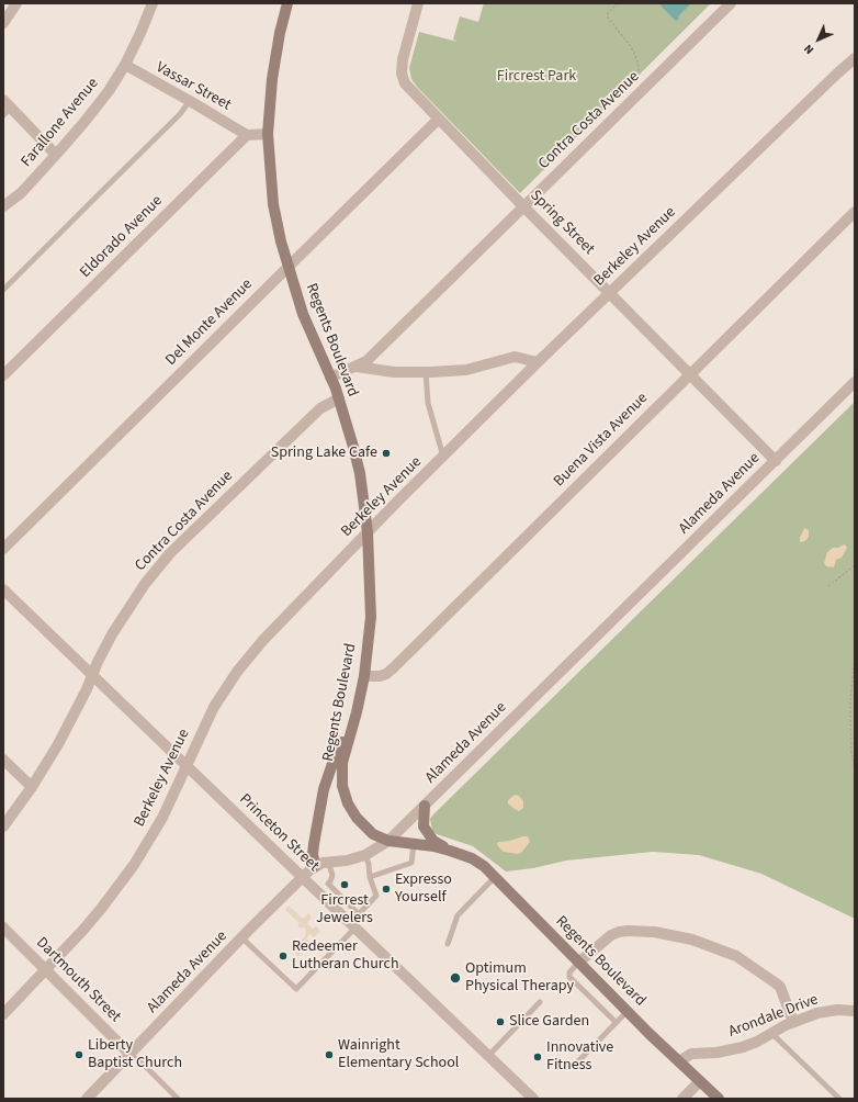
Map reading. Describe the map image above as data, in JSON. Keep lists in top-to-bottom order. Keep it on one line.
{"streets":{"main road":["Regents Boulevard"],"street":["Vassar Street","Contra Costa Avenue","Farallone Avenue","Spring Street","Eldorado Avenue","Berkeley Avenue","Del Monte Avenue","Buena Vista Avenue","Alameda Avenue","Princeton Street","Dartmouth Street","Arondale Drive"]},"crossings":[["Vassar Street","Farallone Avenue"],["Vassar Street","Eldorado Avenue"],["Contra Costa Avenue","Spring Street"],["Contra Costa Avenue","Regents Boulevard"],["Contra Costa Avenue","Princeton Street"],["Spring Street","Berkeley Avenue"],["Spring Street","Del Monte Avenue"],["Spring Street","Buena Vista Avenue"],["Spring Street","Alameda Avenue"],["Berkeley Avenue","Regents Boulevard"],["Berkeley Avenue","Princeton Street"],["Berkeley Avenue","Dartmouth Street"],["Del Monte Avenue","Regents Boulevard"],["Regents Boulevard","Buena Vista Avenue"],["Regents Boulevard","Alameda Avenue"],["Regents Boulevard","Arondale Drive"],["Alameda Avenue","Princeton Street"],["Alameda Avenue","Dartmouth Street"]],"parks":["Fircrest Park"],"places":["Spring Lake Cafe","Fircrest Jewelers","Expresso Yourself","Redeemer Lutheran Church","Optimum Physical Therapy","Slice Garden","Liberty Baptist Church","Wainright Elementary School","Innovative Fitness"],"north":"bottom left"}
